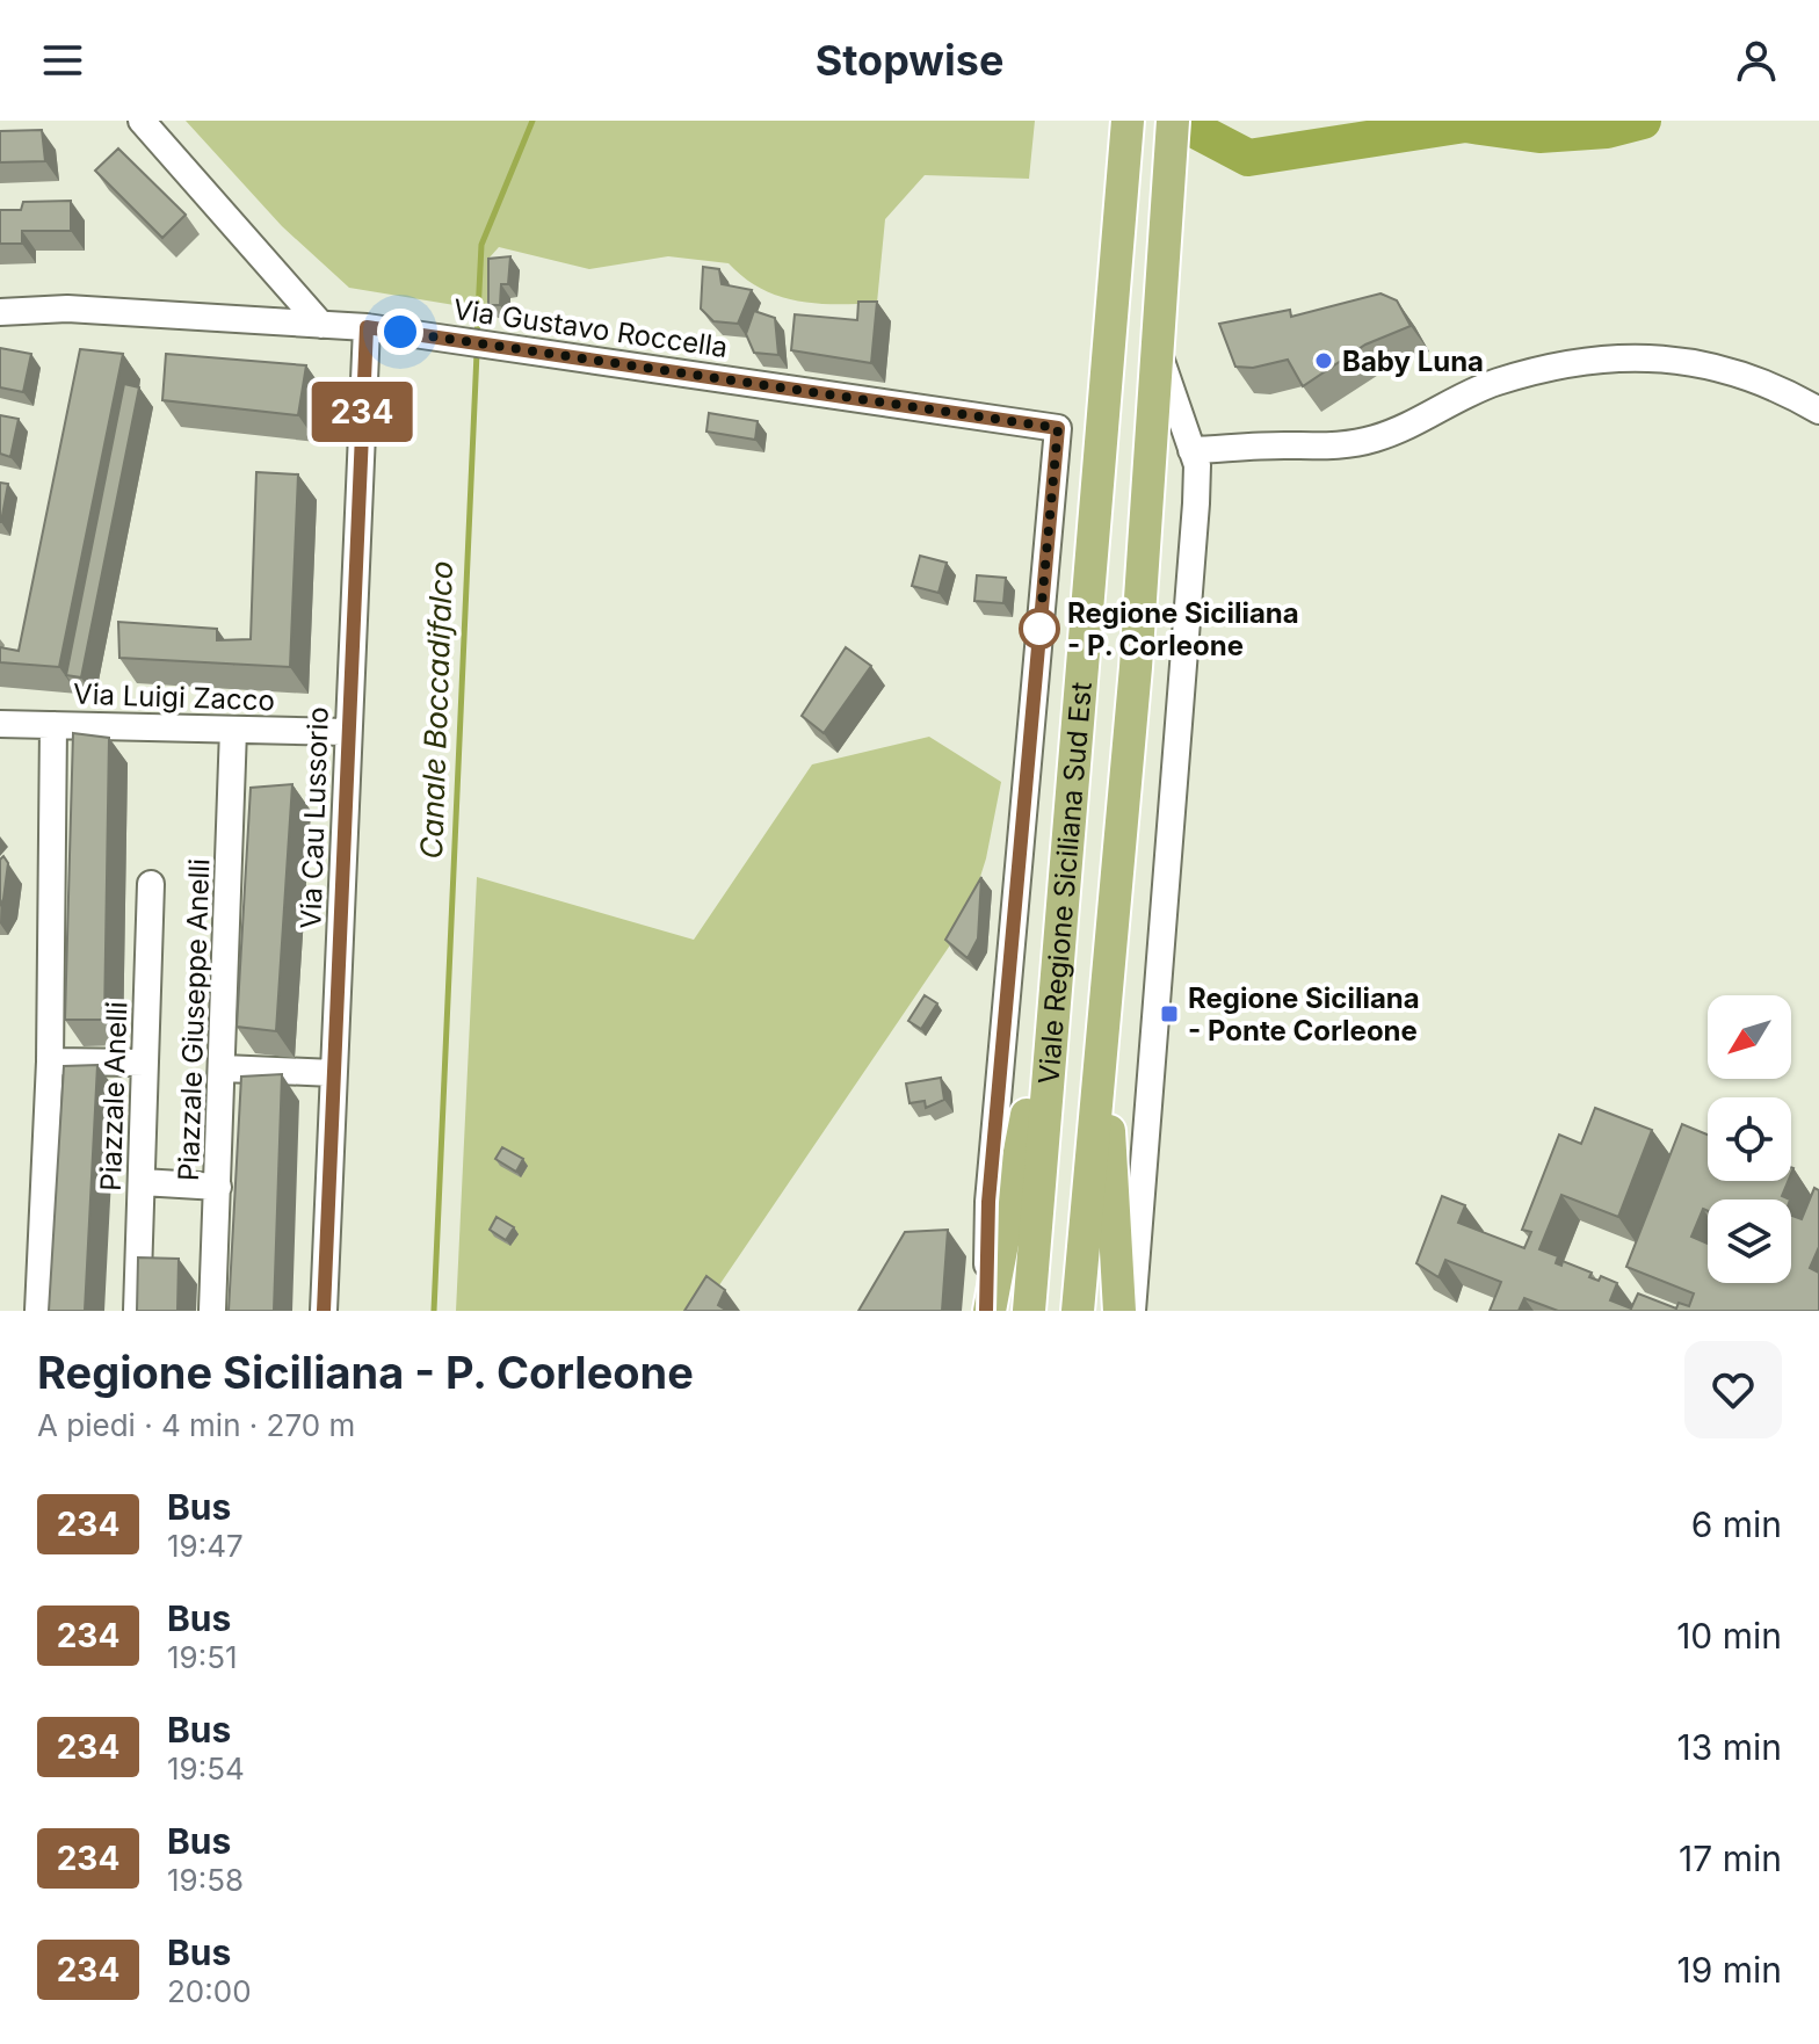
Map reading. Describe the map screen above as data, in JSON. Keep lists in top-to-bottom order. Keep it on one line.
{"streets":{"main road":["Viale Regione Siciliana Sud Est"],"street":["Via Gustavo Roccella","Via Luigi Zacco","Via Cau Lussorio","Piazzale Giuseppe Anelli","Piazzale Anelli"]},"crossings":[["Via Gustavo Roccella","Via Cau Lussorio"],["Via Gustavo Roccella","Viale Regione Siciliana Sud Est"],["Via Luigi Zacco","Via Cau Lussorio"],["Via Luigi Zacco","Piazzale Giuseppe Anelli"]],"water":["Canale Boccadifalco"],"places":{"other":["Baby Luna","Regione Siciliana - P. Corleone"],"transit":["Regione Siciliana - Ponte Corleone"]},"lines":["bus line 234"],"north":"bottom left","page":{"header":"Stopwise","on_map":"234","heading":["Regione Siciliana - P. Corleone","A piedi · 4 min · 270 m"],"list":[{"mark":"234","name":"Bus","note":"19:47","value":"6 min"},{"mark":"234","name":"Bus","note":"19:51","value":"10 min"},{"mark":"234","name":"Bus","note":"19:54","value":"13 min"},{"mark":"234","name":"Bus","note":"19:58","value":"17 min"},{"mark":"234","name":"Bus","note":"20:00","value":"19 min"}]}}
